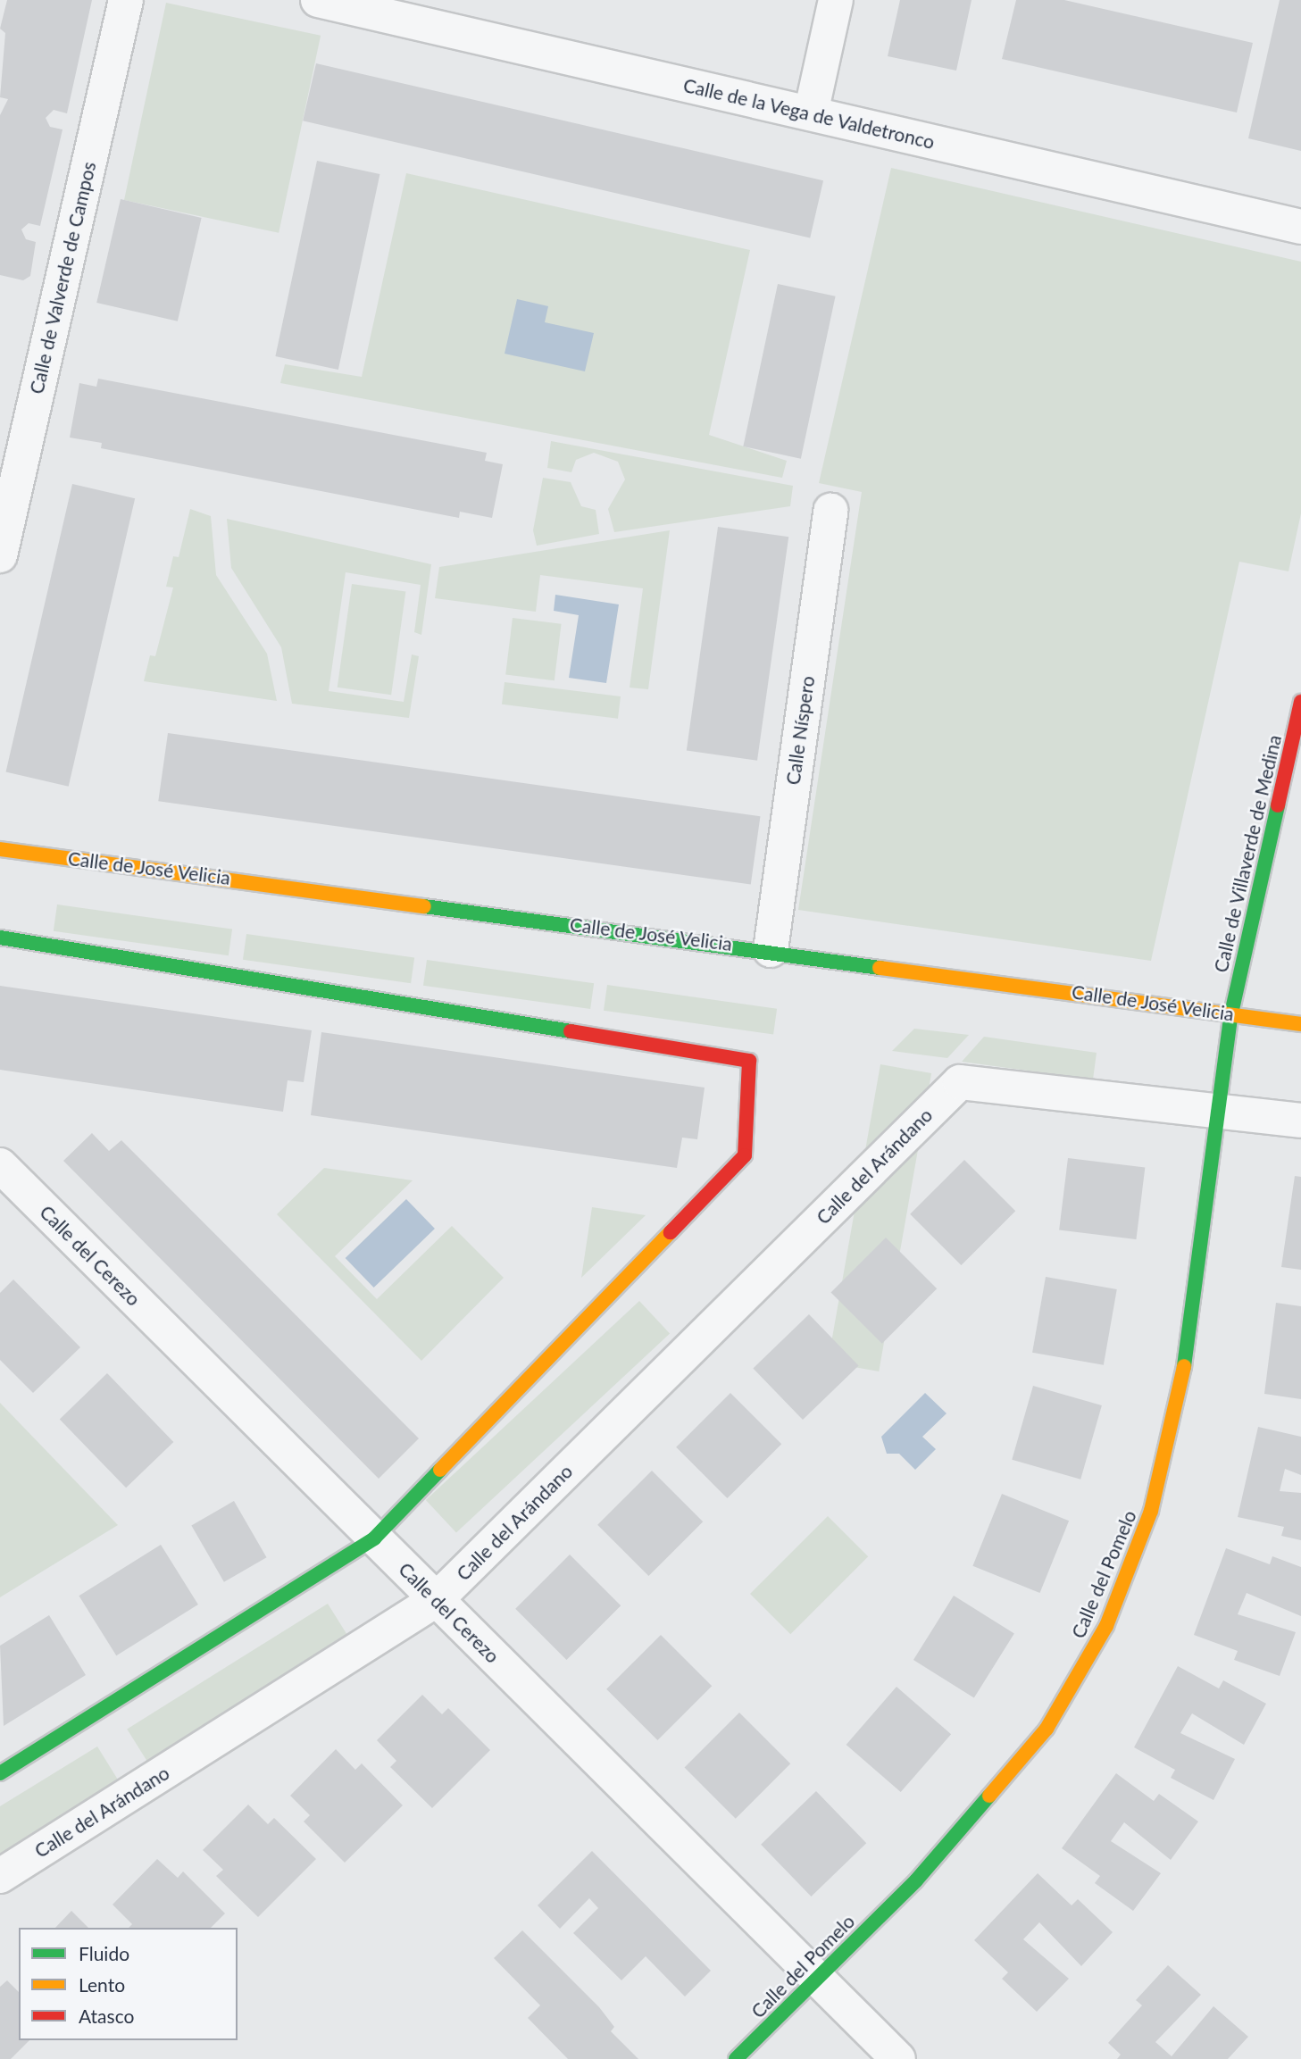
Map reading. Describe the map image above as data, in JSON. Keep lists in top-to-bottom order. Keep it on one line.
{"streets":{"street":["Calle de la Vega de Valdetronco","Calle de Valverde de Campos","Calle Níspero","Calle de Villaverde de Medina","Calle de José Velicia","Calle del Arándano","Calle del Cerezo","Calle del Pomelo"]},"crossings":[["Calle Níspero","Calle de José Velicia"],["Calle de Villaverde de Medina","Calle de José Velicia"],["Calle de Villaverde de Medina","Calle del Pomelo"],["Calle de José Velicia","Calle del Pomelo"],["Calle del Arándano","Calle del Cerezo"],["Calle del Arándano","Calle del Pomelo"],["Calle del Cerezo","Calle del Pomelo"]],"legend":["Fluido","Lento","Atasco"]}
